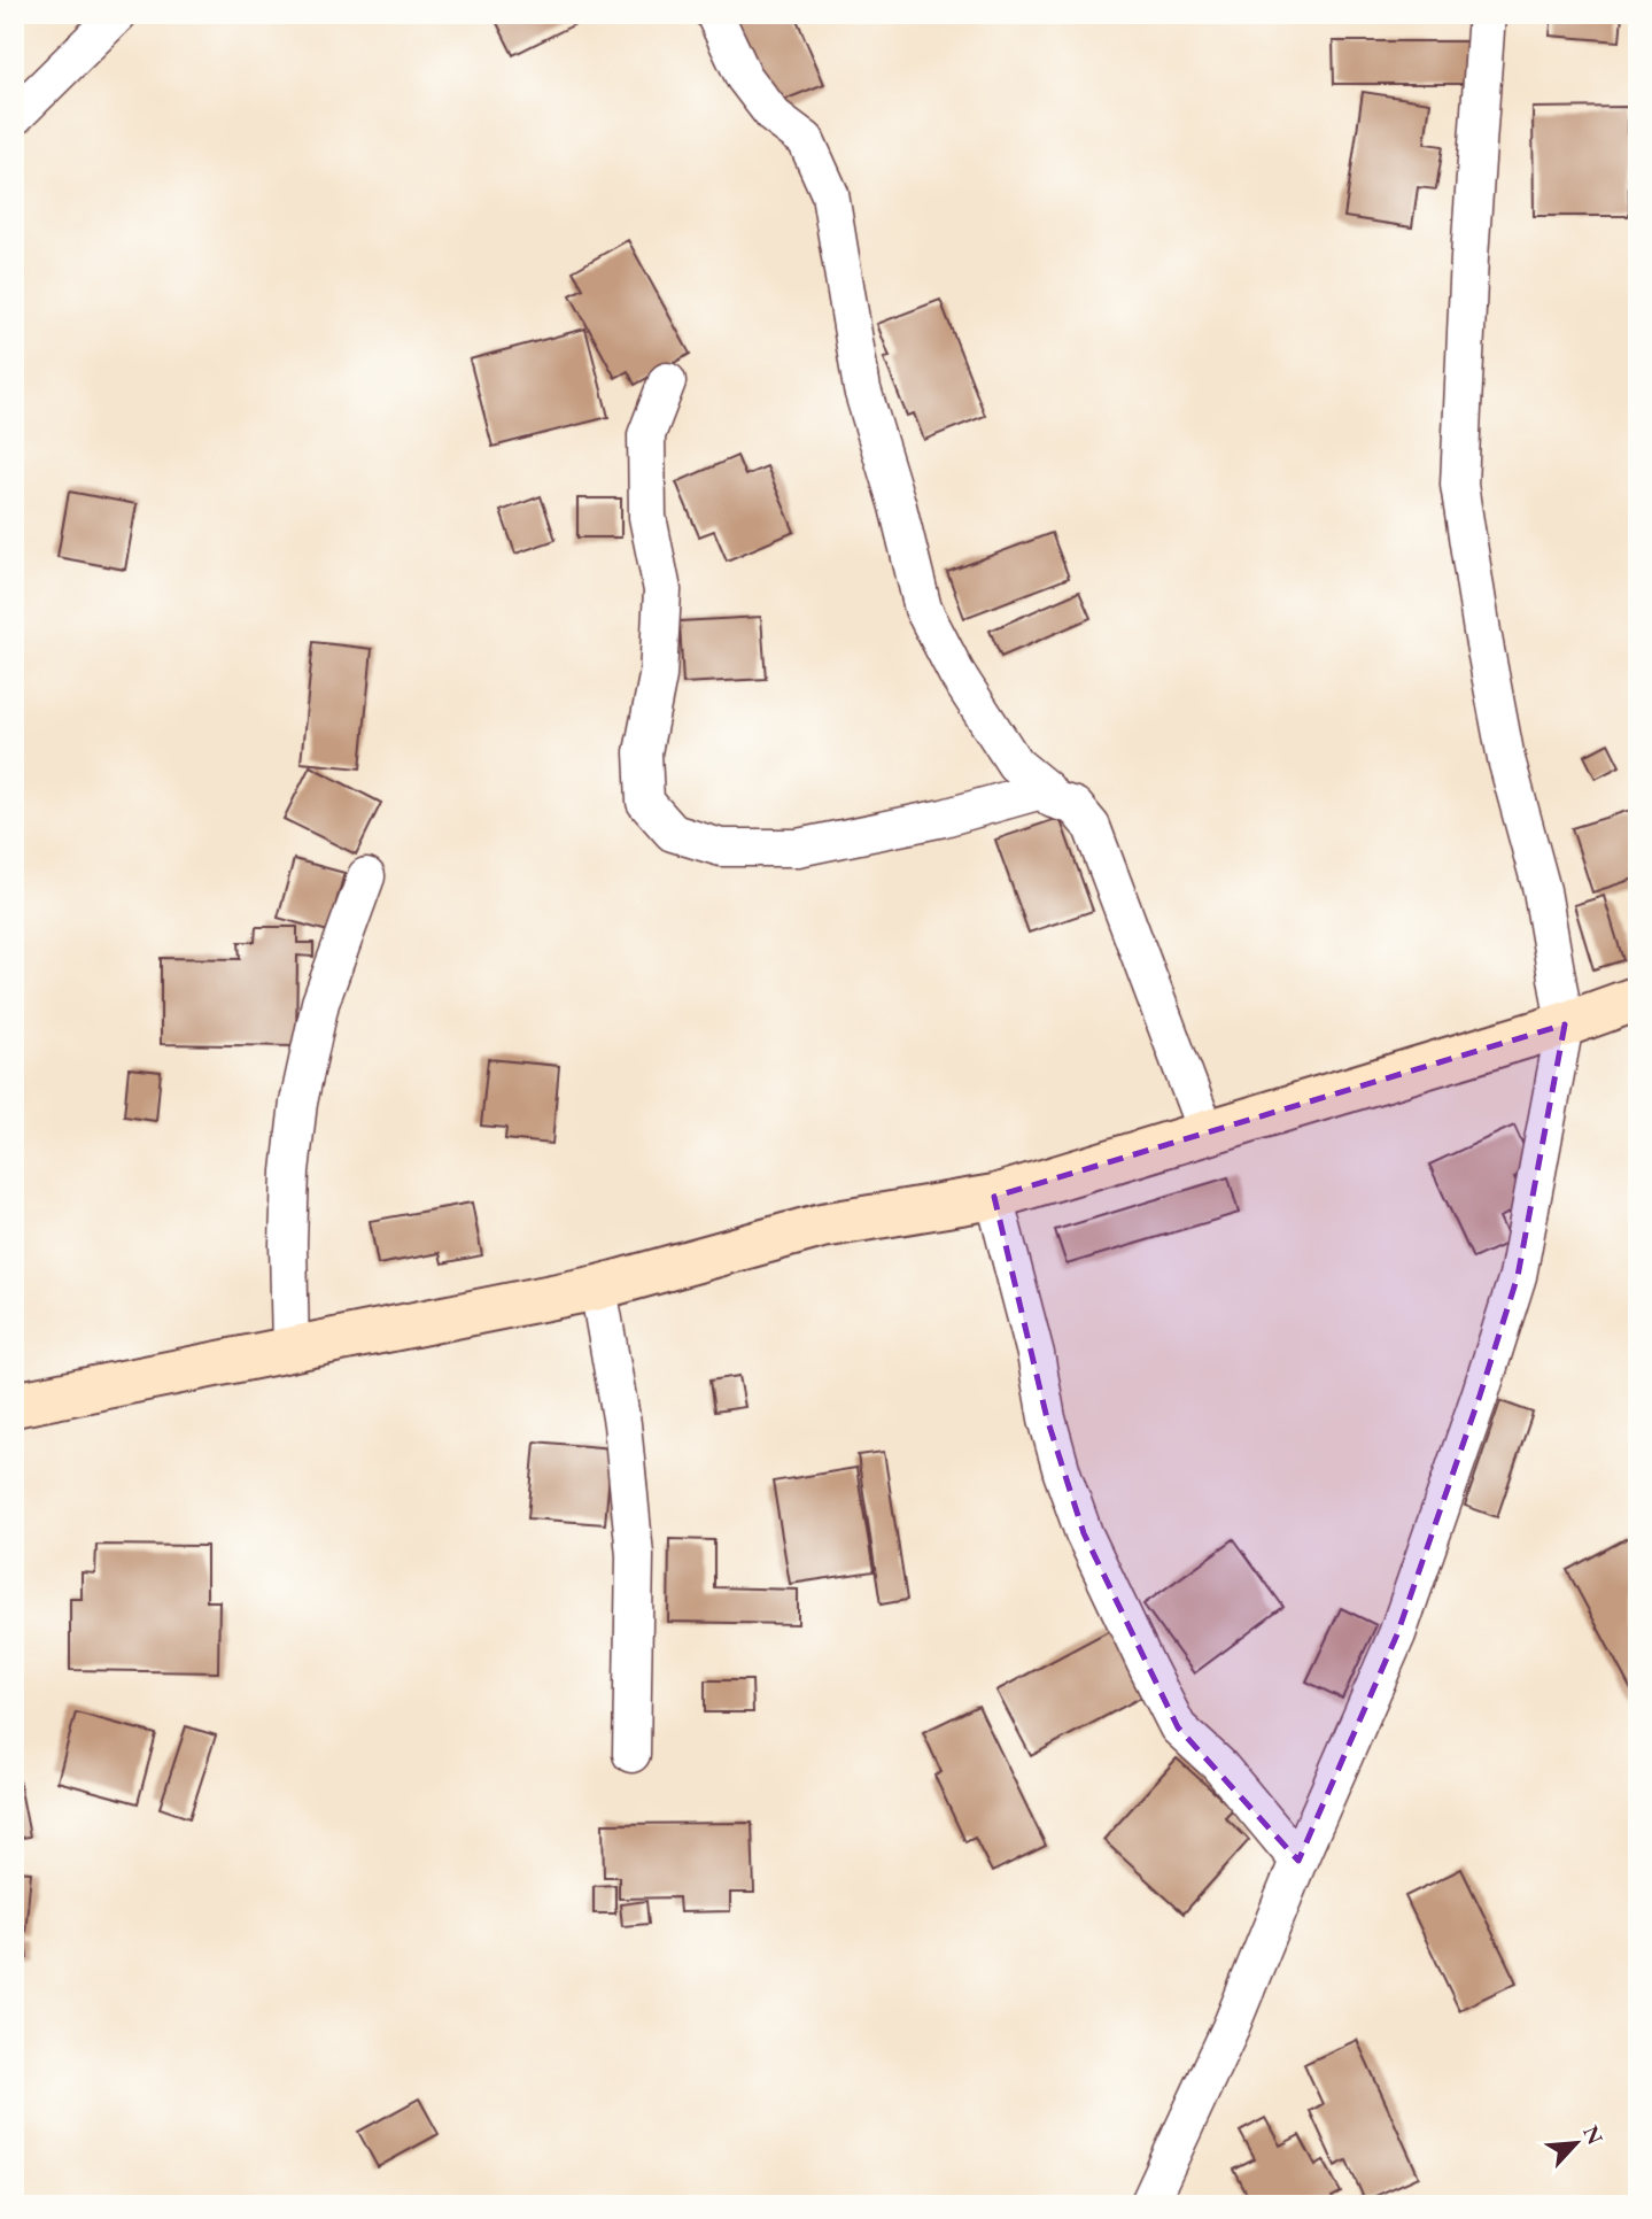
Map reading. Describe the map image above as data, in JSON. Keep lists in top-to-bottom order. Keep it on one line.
{"north":"top right"}
